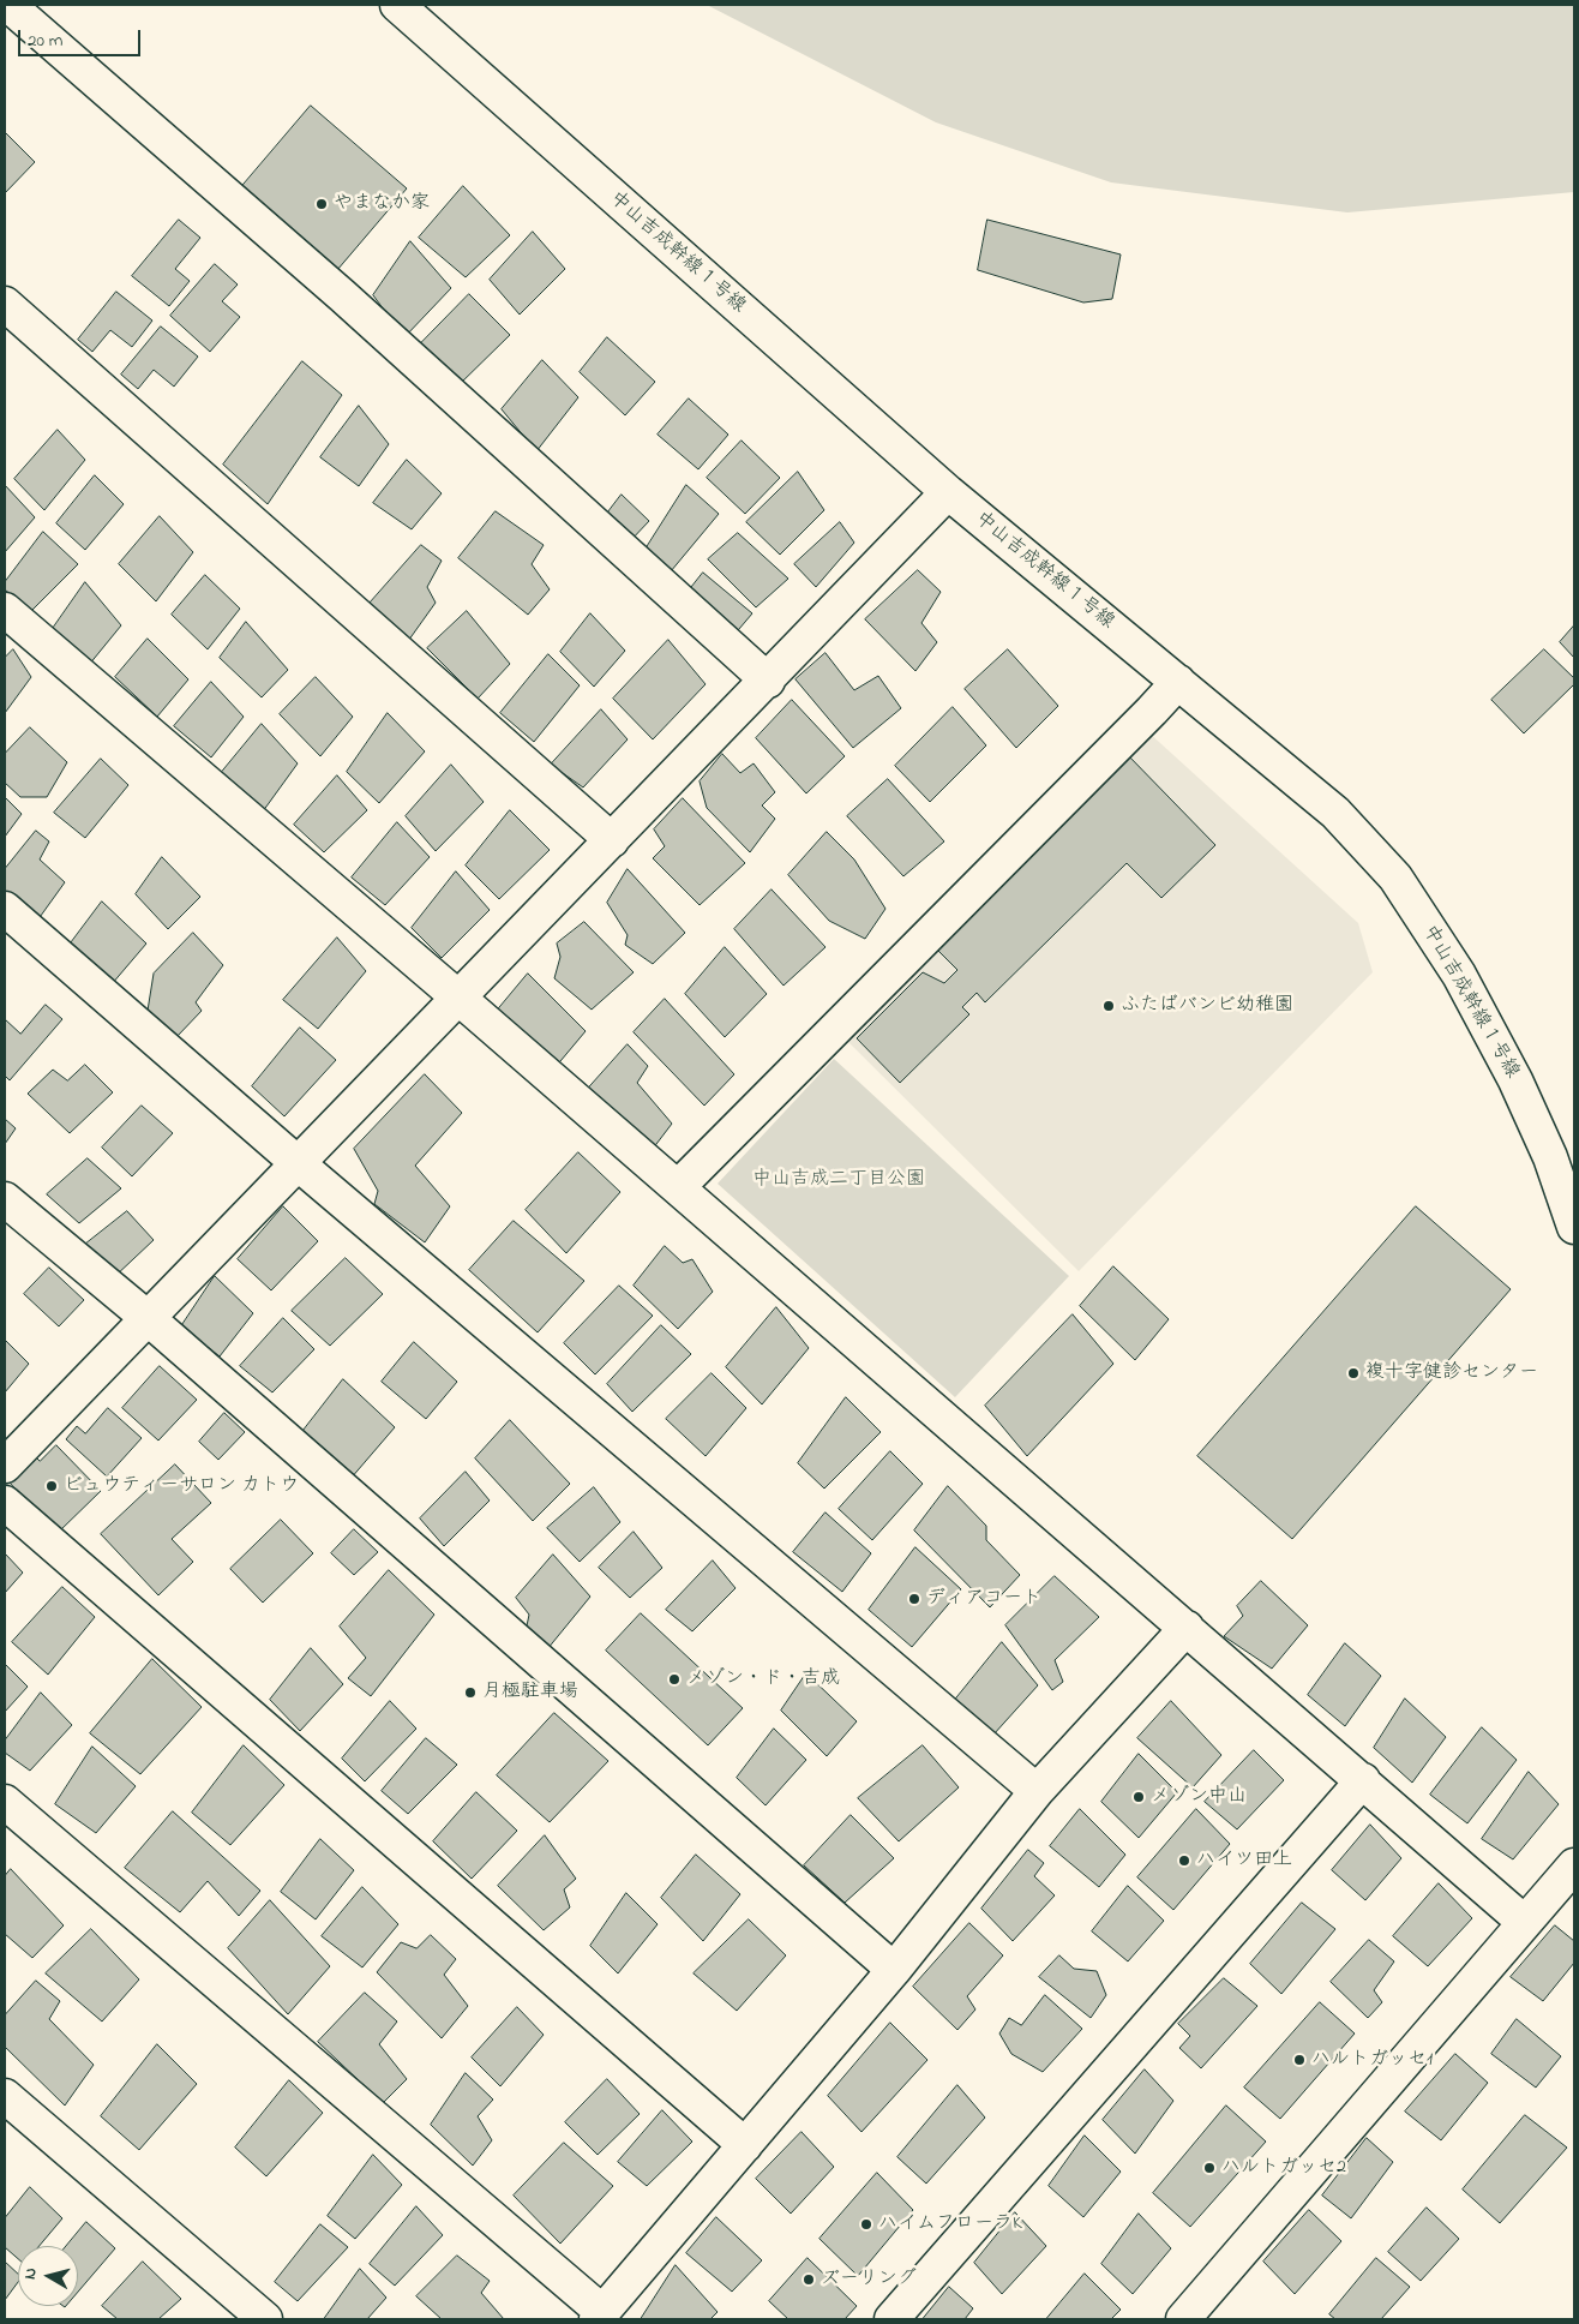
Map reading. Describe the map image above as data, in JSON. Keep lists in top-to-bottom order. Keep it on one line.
{"streets":{"street":["中山吉成幹線１号線"]},"parks":["中山吉成二丁目公園"],"places":["やまなか家","ふたばバンビ幼稚園","複十字健診センター","ビュウティーサロン カトウ","ディアコート","メゾン・ド・吉成","月極駐車場","メゾン中山","ハイツ田上","ハルトガッセ1","ハルトガッセ2","ハイムフローラK","ズーリング"],"scale_bar":"20 m","north":"left"}
